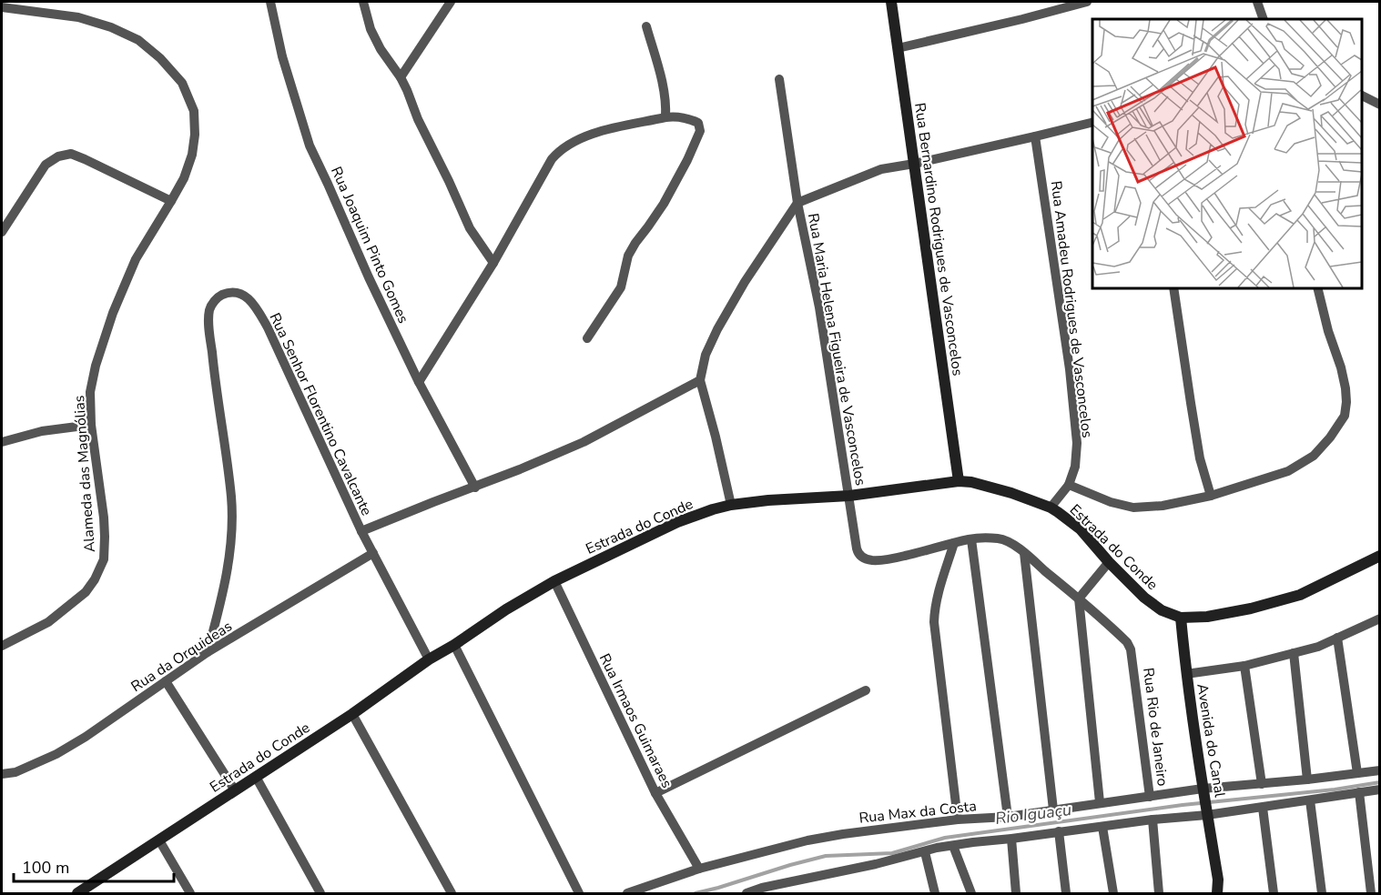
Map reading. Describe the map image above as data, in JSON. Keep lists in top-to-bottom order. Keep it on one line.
{"streets":{"street":["Rua Bernardino Rodrigues de Vasconcelos","Rua Joaquim Pinto Gomes","Rua Amadeu Rodrigues de Vasconcelos","Rua Maria Helena Figueira de Vasconcelos","Rua Senhor Florentino Cavalcante","Alameda das Magnólias","Estrada do Conde","Rua da Orquideas","Rua Irmaos Guimaraes","Rua Rio de Janeiro","Avenida do Canal","Rua Max da Costa"]},"crossings":[["Rua Bernardino Rodrigues de Vasconcelos","Estrada do Conde"],["Rua Maria Helena Figueira de Vasconcelos","Estrada do Conde"],["Rua Maria Helena Figueira de Vasconcelos","Rua Rio de Janeiro"],["Rua Senhor Florentino Cavalcante","Estrada do Conde"],["Rua Senhor Florentino Cavalcante","Rua da Orquideas"],["Estrada do Conde","Rua Irmaos Guimaraes"],["Estrada do Conde","Avenida do Canal"],["Rua Irmaos Guimaraes","Rua Max da Costa"],["Rua Rio de Janeiro","Rua Max da Costa"],["Avenida do Canal","Rua Max da Costa"]],"water":["Rio Iguaçu"],"scale_bar":"100 m"}
